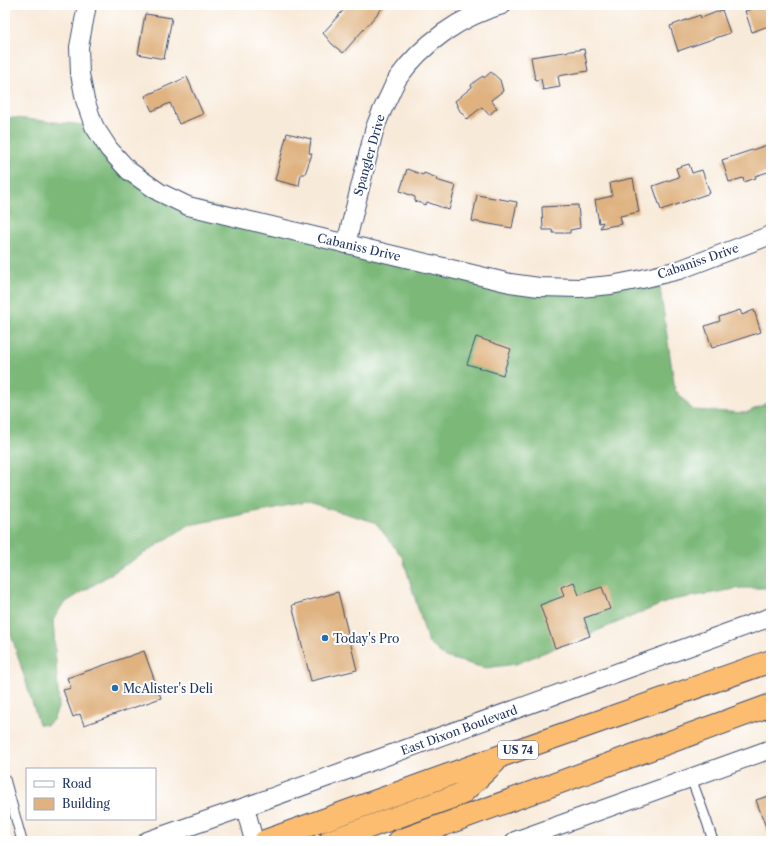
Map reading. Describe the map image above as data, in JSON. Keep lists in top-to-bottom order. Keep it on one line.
{"streets":{"highway":["US 74"],"street":["Spangler Drive","Cabaniss Drive","East Dixon Boulevard"]},"crossings":[["Spangler Drive","Cabaniss Drive"]],"places":["Today's Pro","McAlister's Deli"],"legend":["Road","Building"]}
